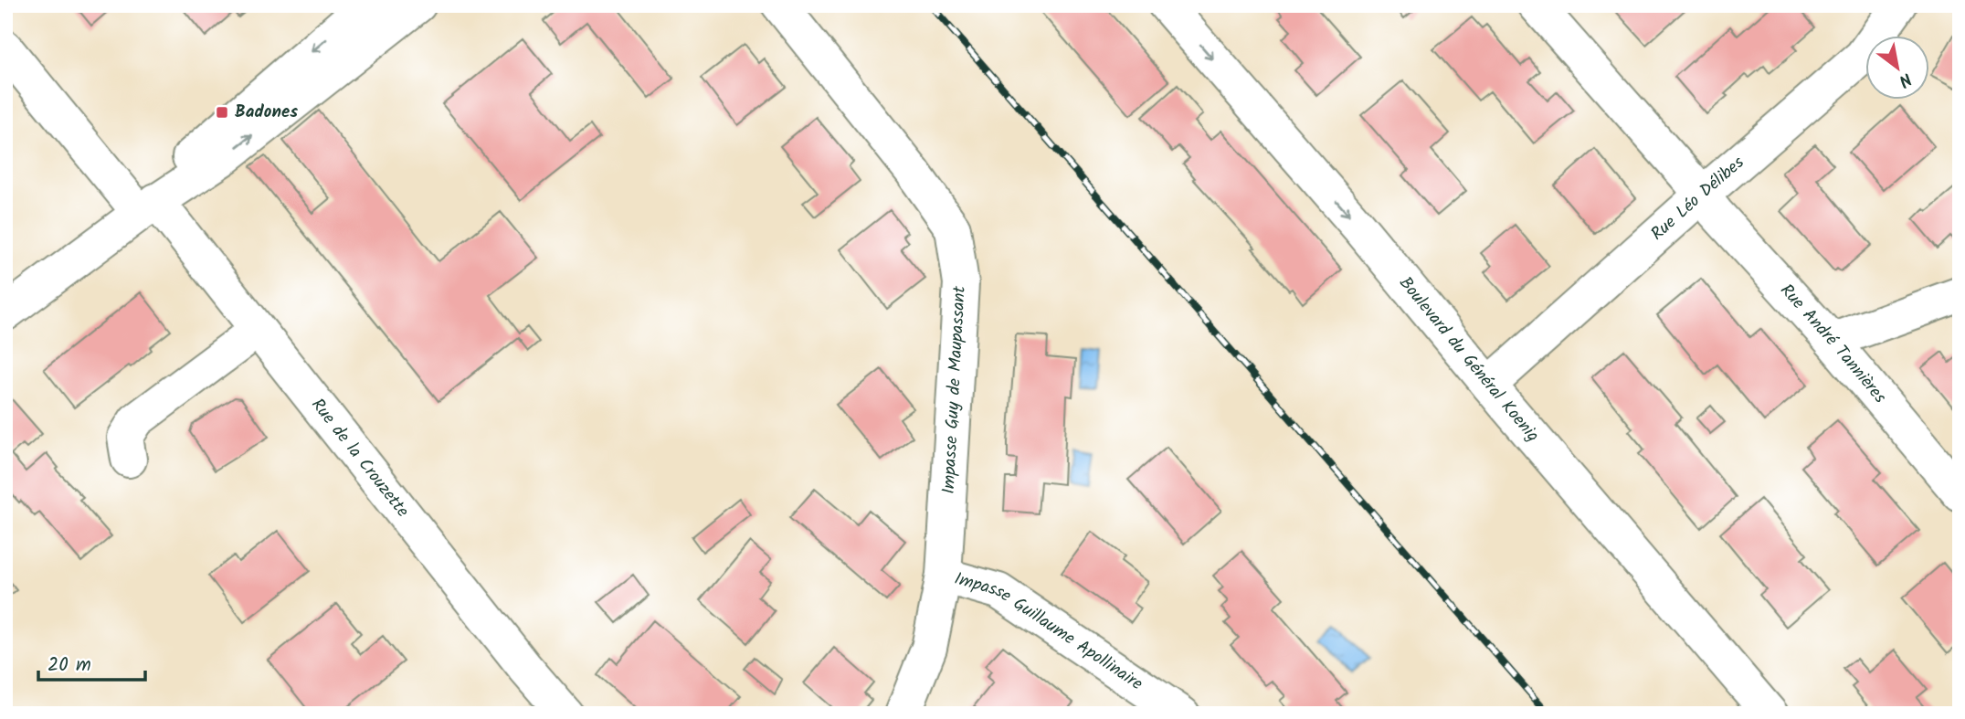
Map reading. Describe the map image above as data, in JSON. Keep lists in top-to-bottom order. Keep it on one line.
{"streets":{"street":["Rue Léo Délibes","Rue André Tannières","Boulevard du Général Koenig","Impasse Guy de Maupassant","Rue de la Crouzette","Impasse Guillaume Apollinaire"]},"crossings":[["Rue Léo Délibes","Rue André Tannières"],["Rue Léo Délibes","Boulevard du Général Koenig"],["Impasse Guy de Maupassant","Impasse Guillaume Apollinaire"]],"one_way":["Boulevard du Général Koenig"],"places":{"transit":["Badones"]},"scale_bar":"20 m","north":"bottom right"}
